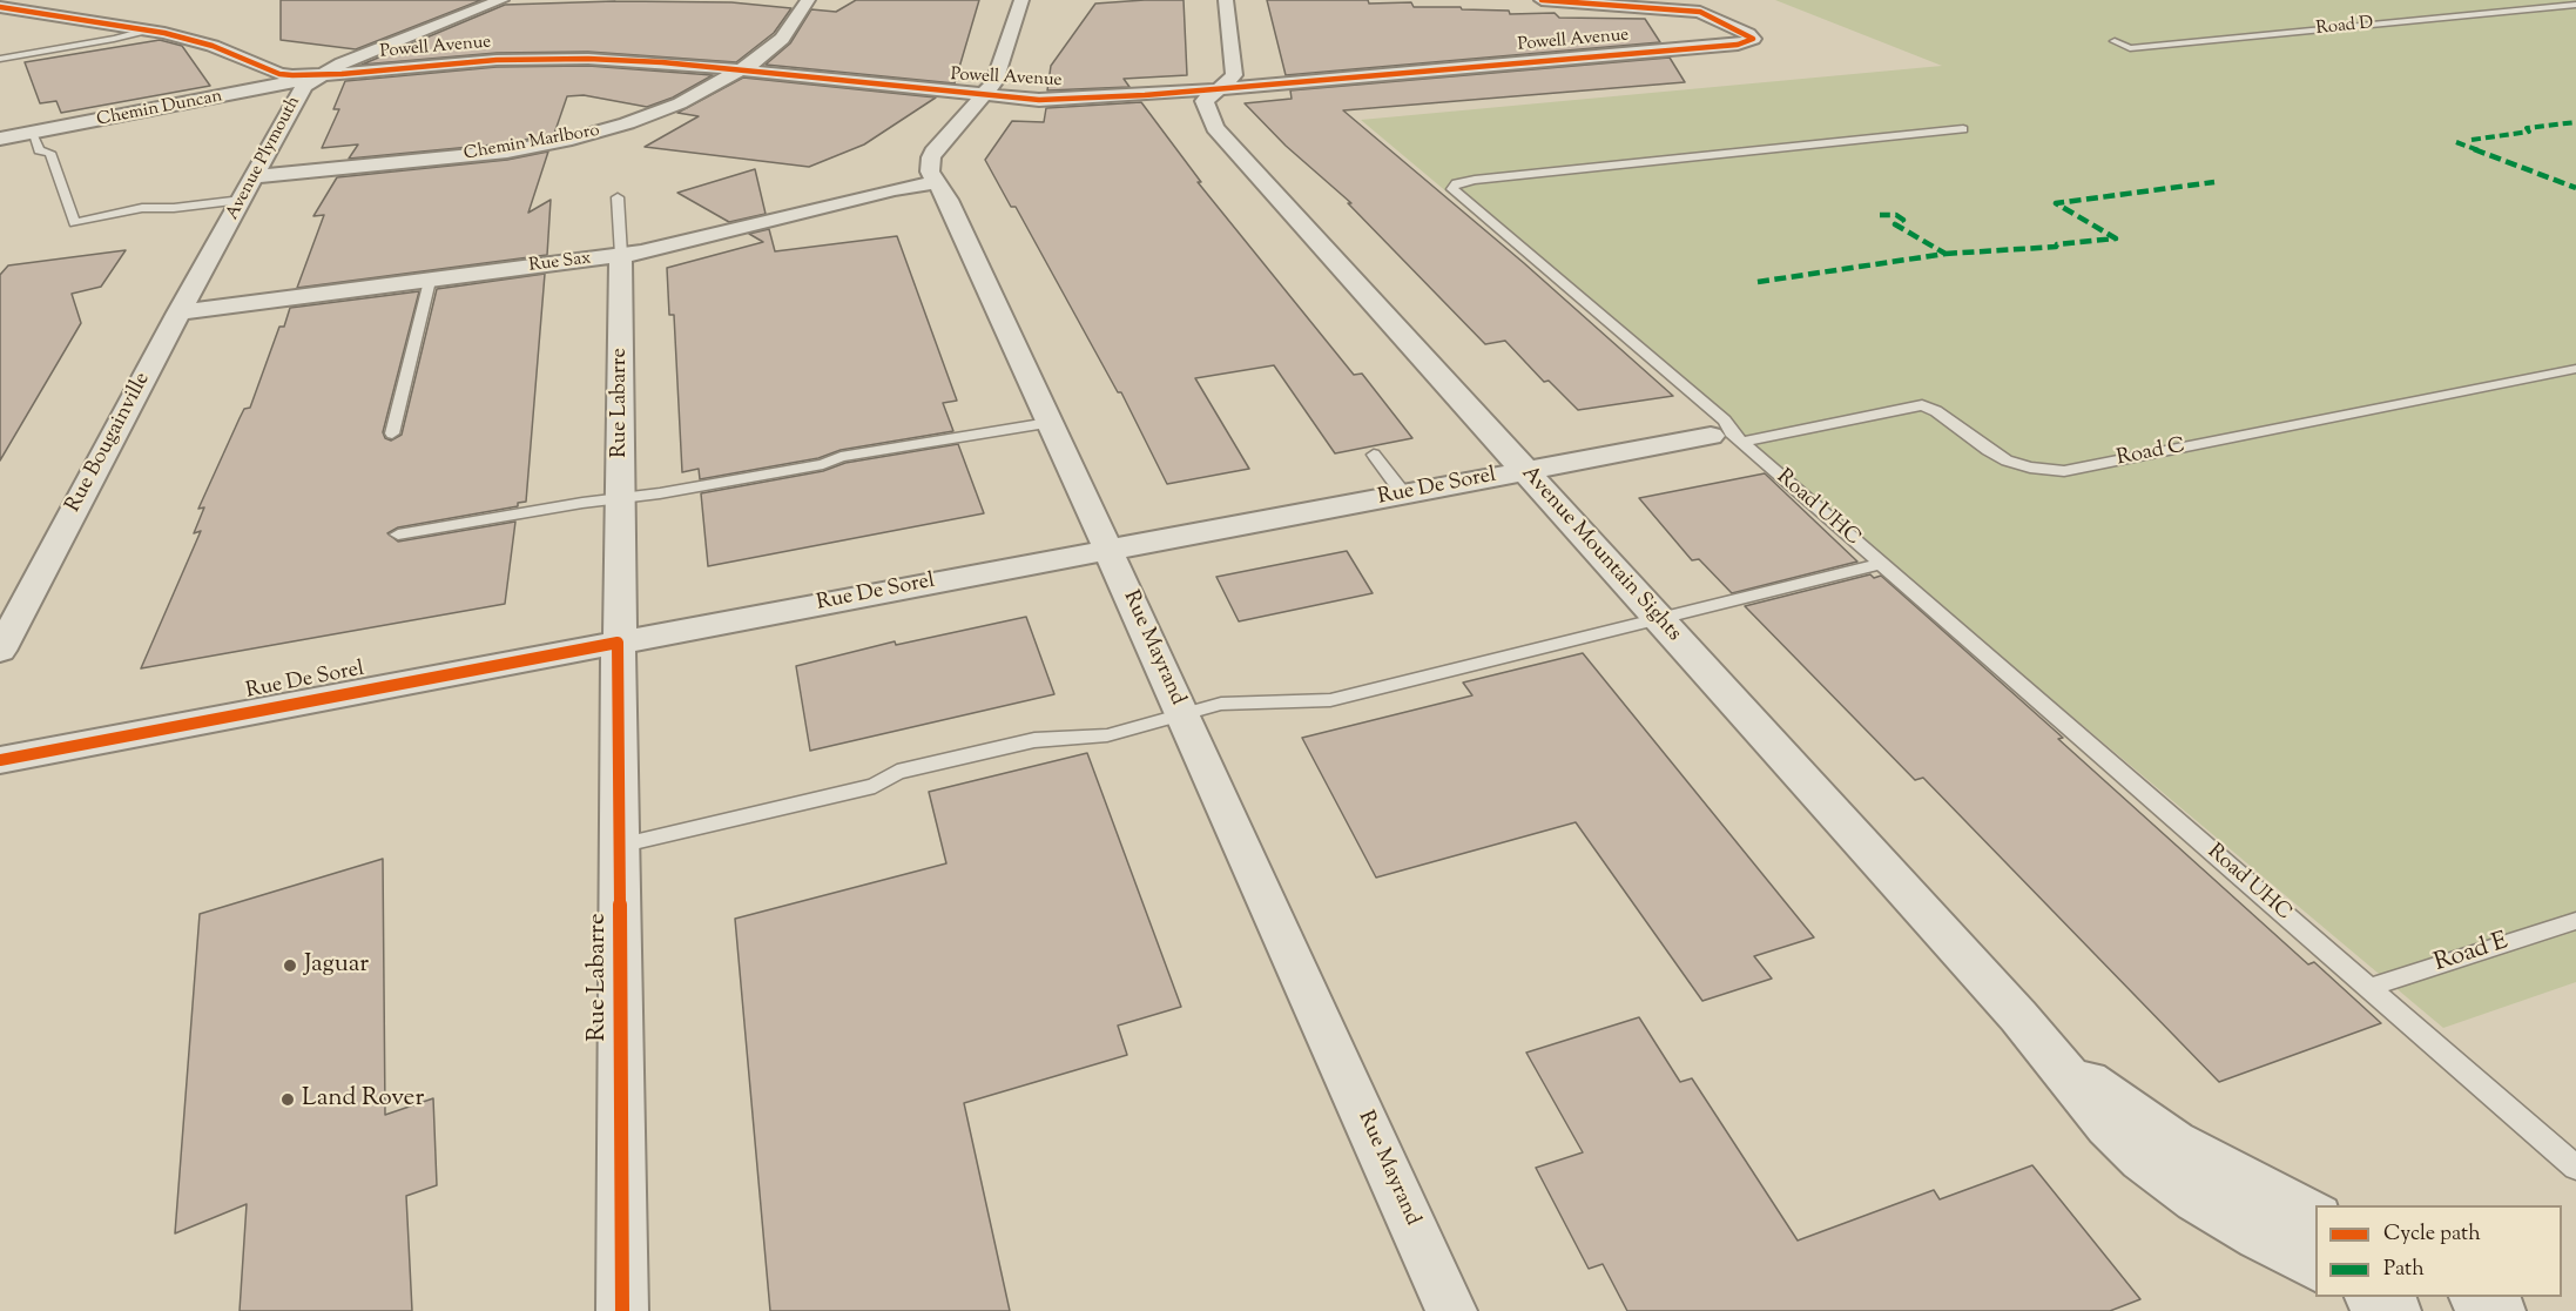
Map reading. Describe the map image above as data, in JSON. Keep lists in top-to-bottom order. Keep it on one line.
{"streets":{"street":["Powell Avenue","Chemin Duncan","Chemin Marlboro","Avenue Plymouth","Rue Sax","Rue Labarre","Rue Bougainville","Rue De Sorel","Avenue Mountain Sights","Rue Mayrand"],"lane":["Road D","Road C","Road UHC","Road E"]},"crossings":[["Powell Avenue","Chemin Duncan"],["Powell Avenue","Chemin Marlboro"],["Powell Avenue","Avenue Plymouth"],["Powell Avenue","Avenue Mountain Sights"],["Powell Avenue","Rue Mayrand"],["Chemin Duncan","Avenue Plymouth"],["Chemin Marlboro","Avenue Plymouth"],["Avenue Plymouth","Rue Bougainville"],["Rue Sax","Rue Labarre"],["Rue Sax","Rue Bougainville"],["Rue Sax","Rue Mayrand"],["Rue Labarre","Rue De Sorel"],["Road C","Rue De Sorel"],["Road C","Road UHC"],["Rue De Sorel","Road UHC"],["Rue De Sorel","Avenue Mountain Sights"],["Rue De Sorel","Rue Mayrand"],["Road UHC","Road E"]],"places":["Jaguar","Land Rover"],"legend":["Cycle path","Path"]}
